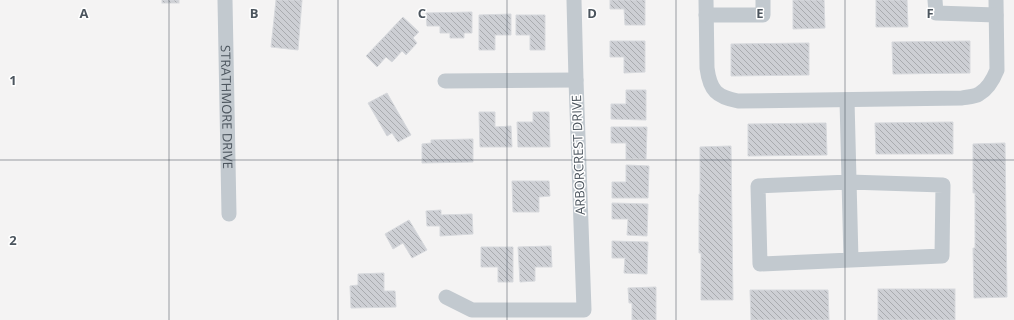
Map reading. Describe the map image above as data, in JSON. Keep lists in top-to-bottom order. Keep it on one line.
{"streets":{"street":["STRATHMORE DRIVE","ARBORCREST DRIVE"]},"grid":{"columns":["A","B","C","D","E","F"],"rows":["1","2"]}}
